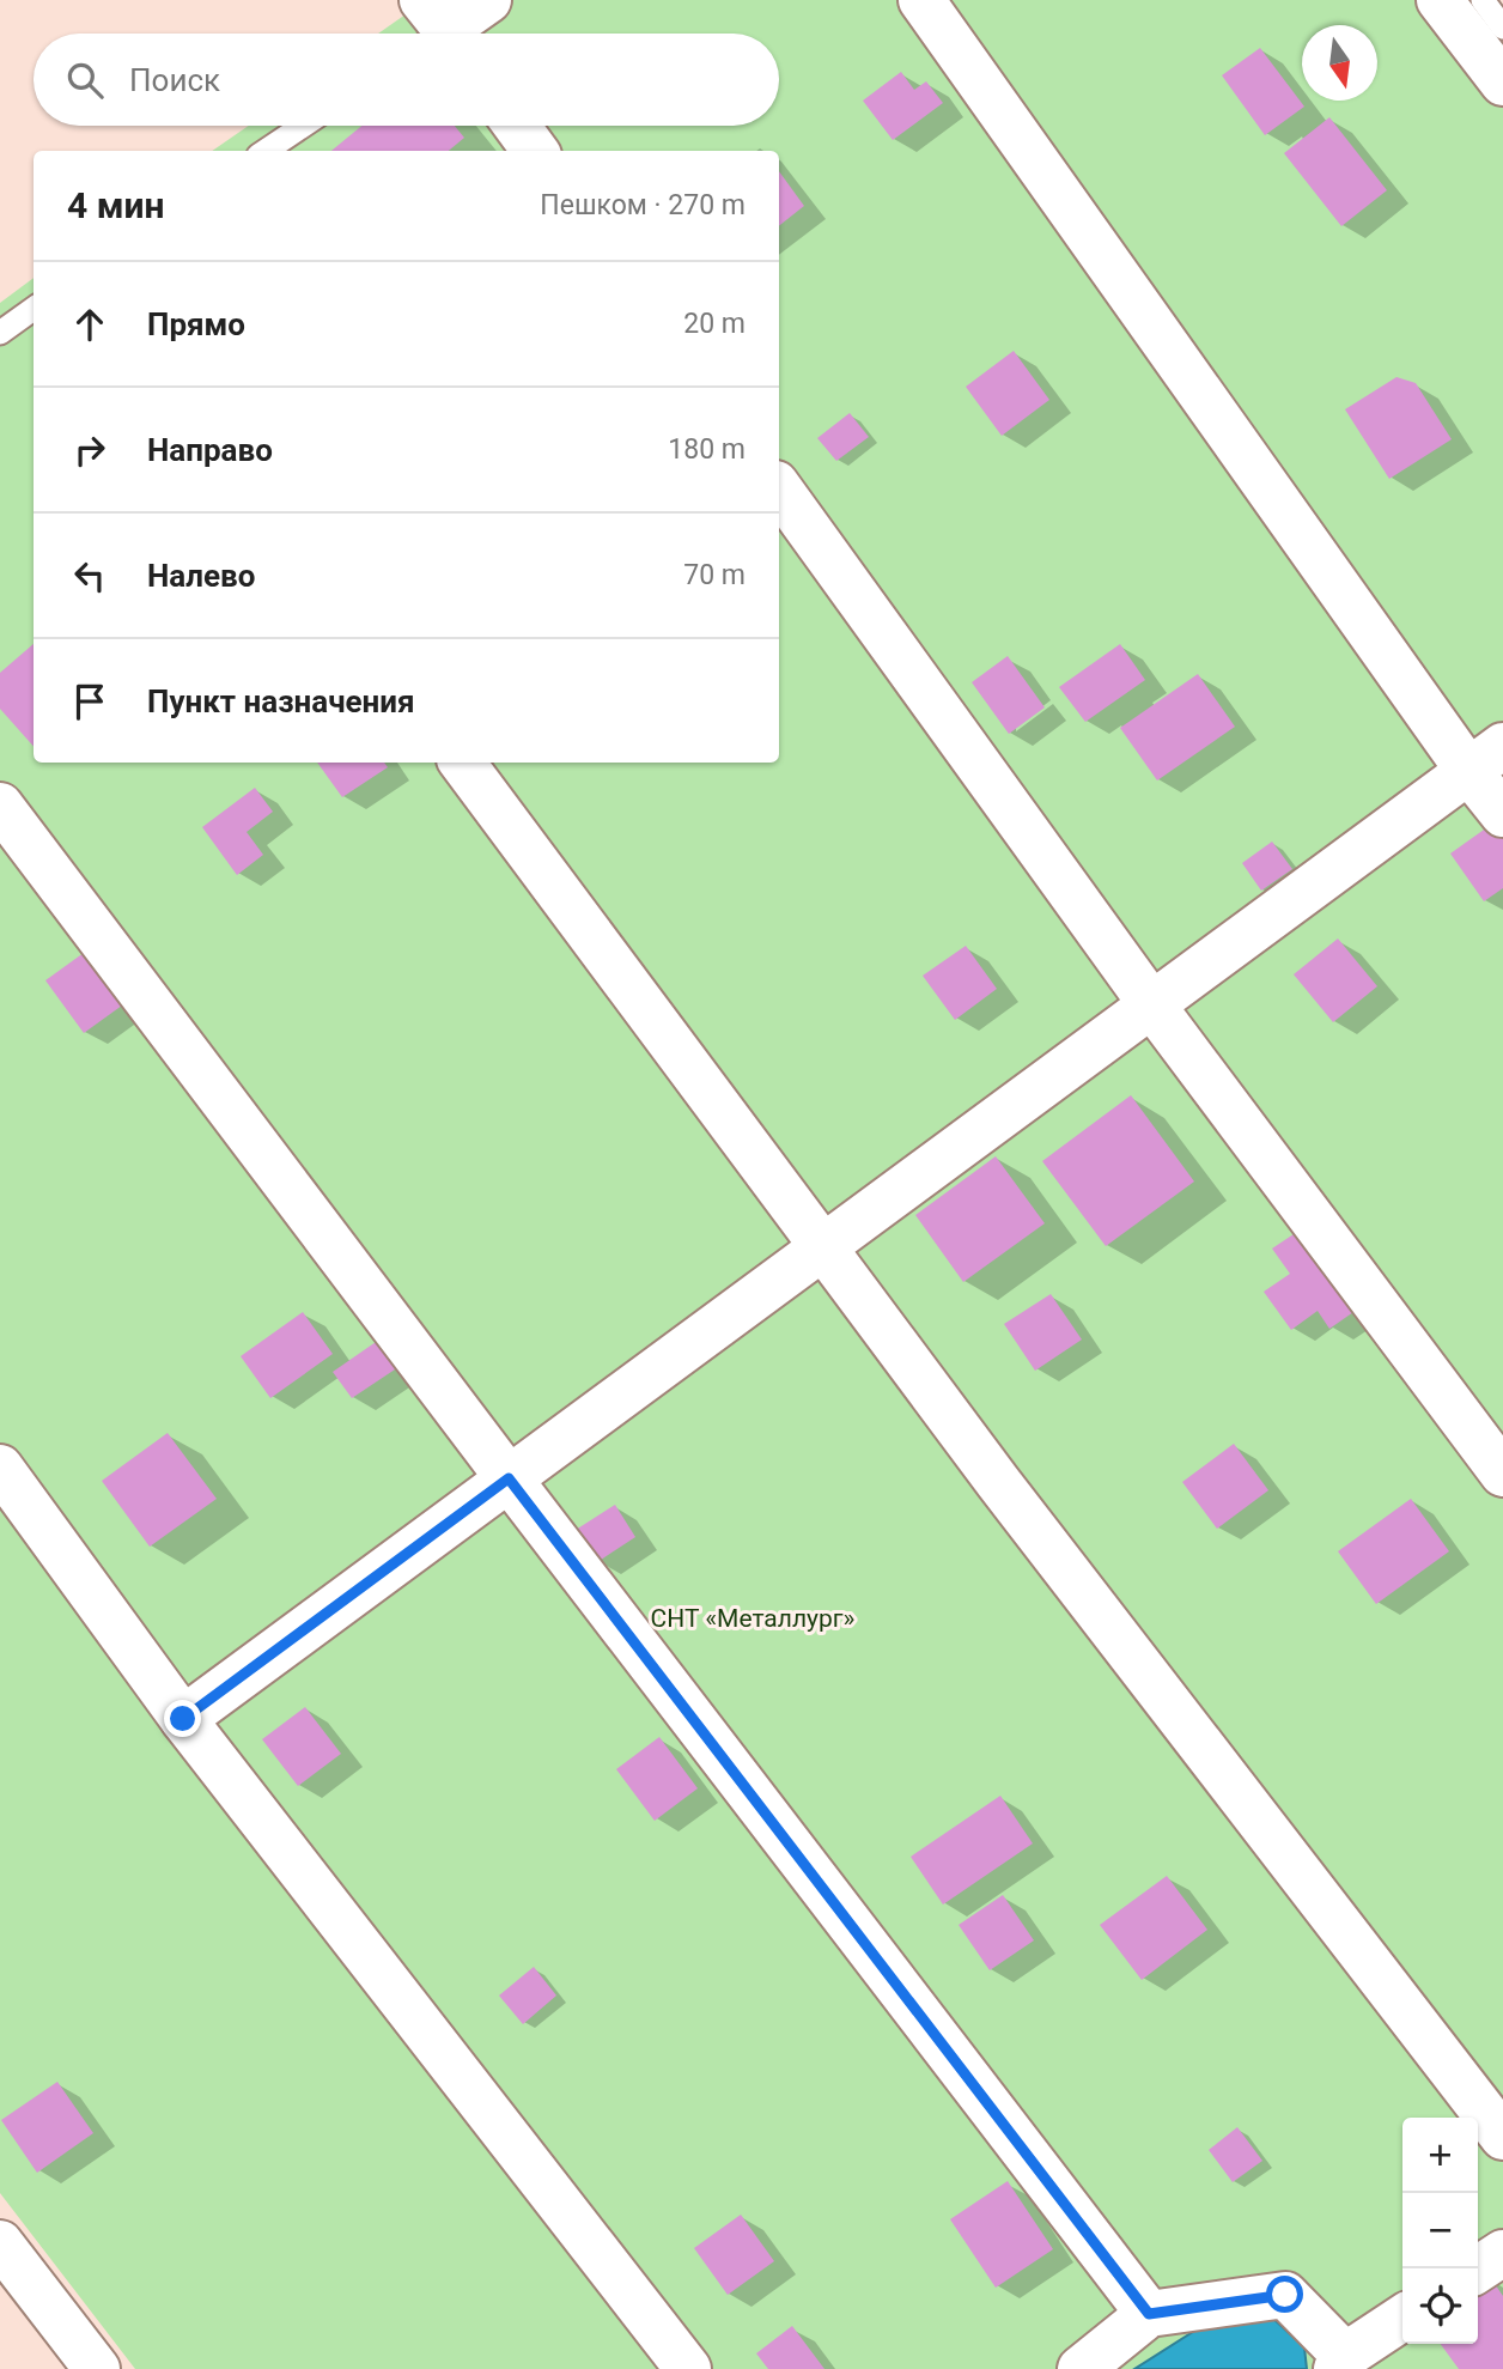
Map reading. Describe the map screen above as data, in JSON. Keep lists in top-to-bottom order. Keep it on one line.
{"parks":["СНТ «Металлург»"],"north":"bottom","page":{"search":"Поиск","heading":["4 мин","Пешком · 270 m"],"list":[["Прямо","20 m"],["Направо","180 m"],["Налево","70 m"],"Пункт назначения"],"map_buttons":["+","−"]}}
